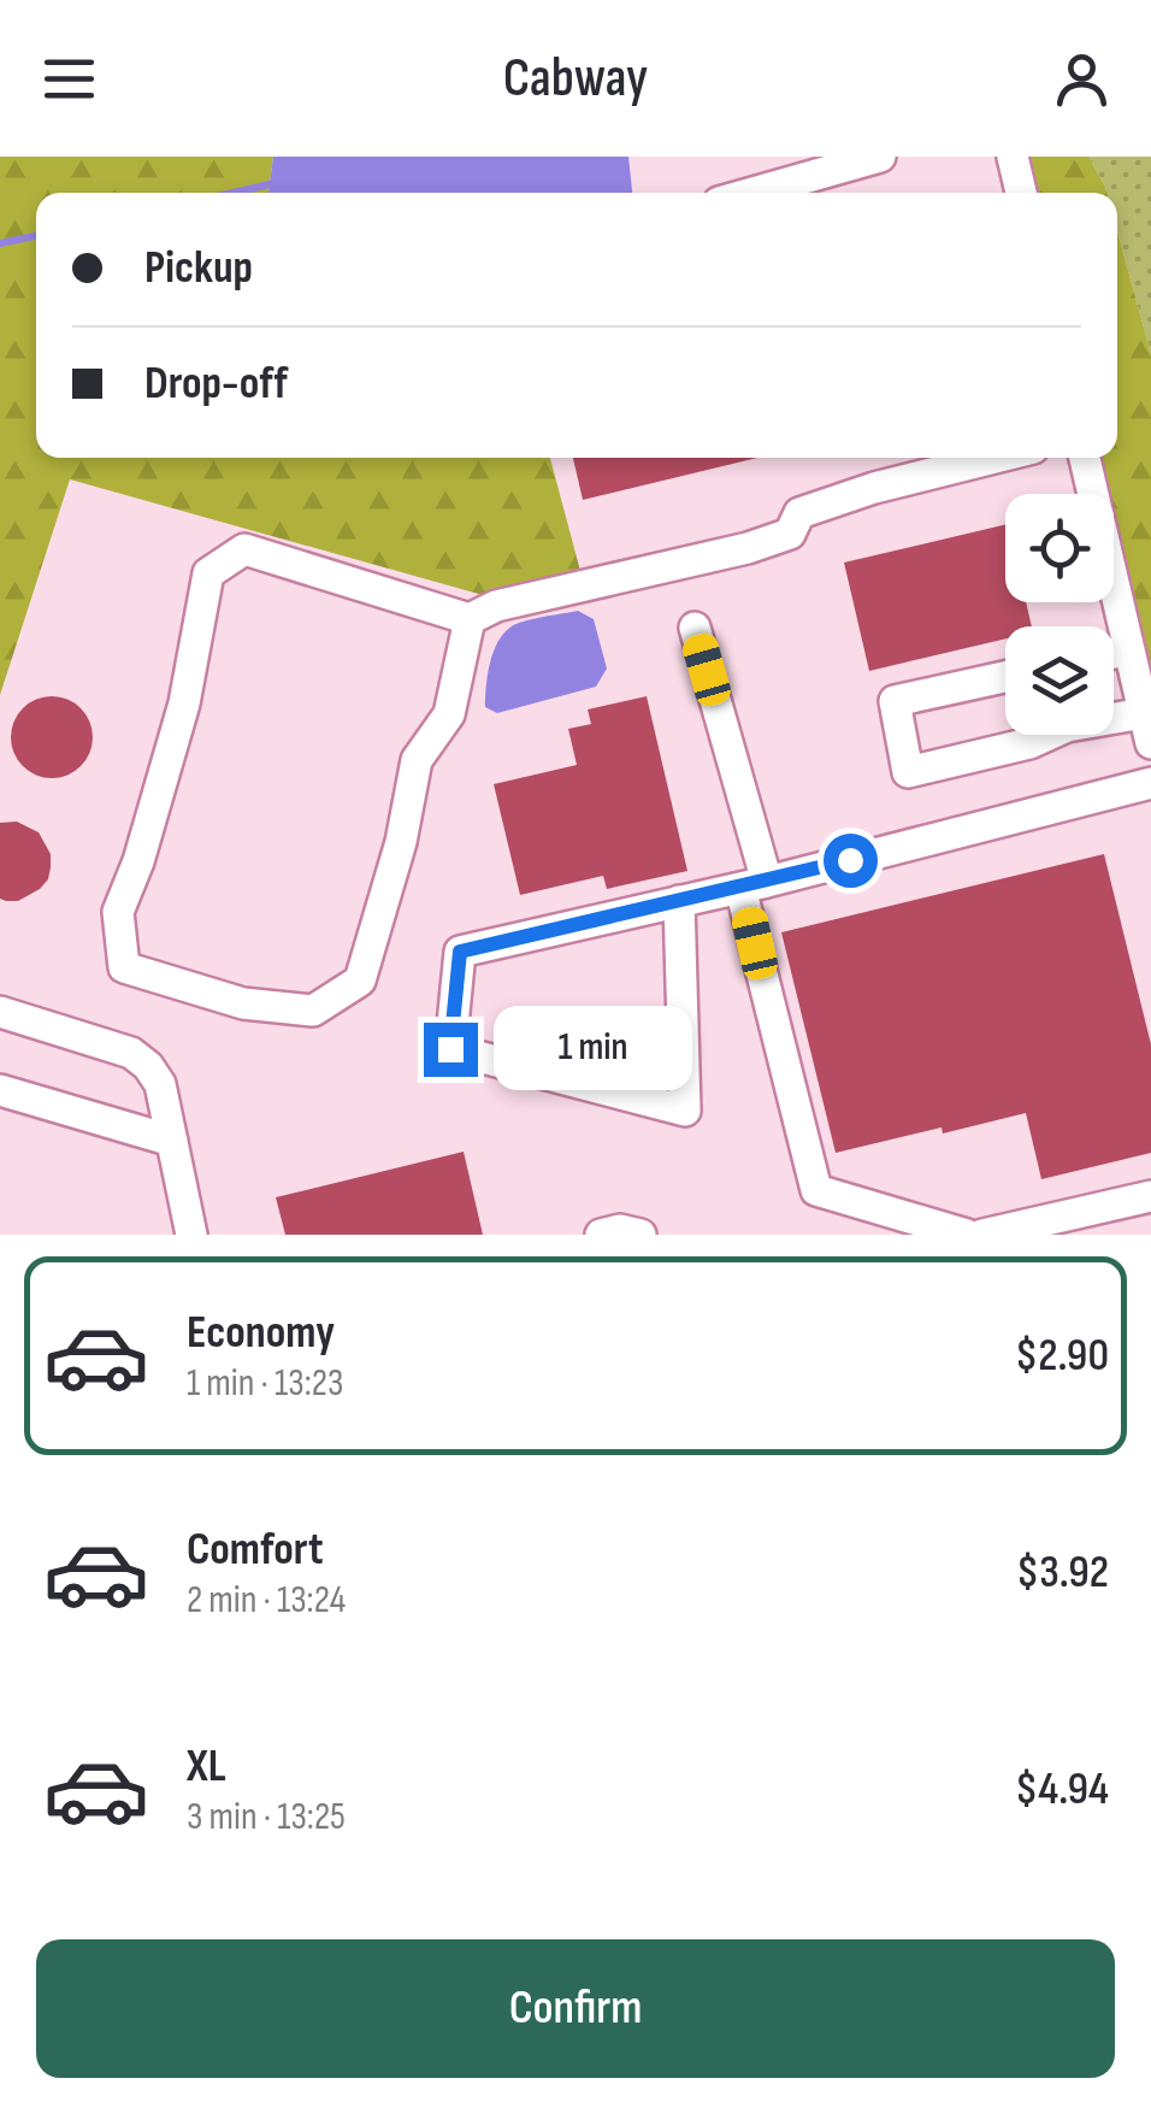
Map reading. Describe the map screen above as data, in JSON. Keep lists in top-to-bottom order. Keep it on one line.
{"page":{"header":"Cabway","banner":["Pickup","Drop-off"],"bubble":"1 min","list":[{"name":"Economy","note":"1 min · 13:23","value":"$2.90"},{"name":"Comfort","note":"2 min · 13:24","value":"$3.92"},{"name":"XL","note":"3 min · 13:25","value":"$4.94"}],"buttons":"Confirm"}}
